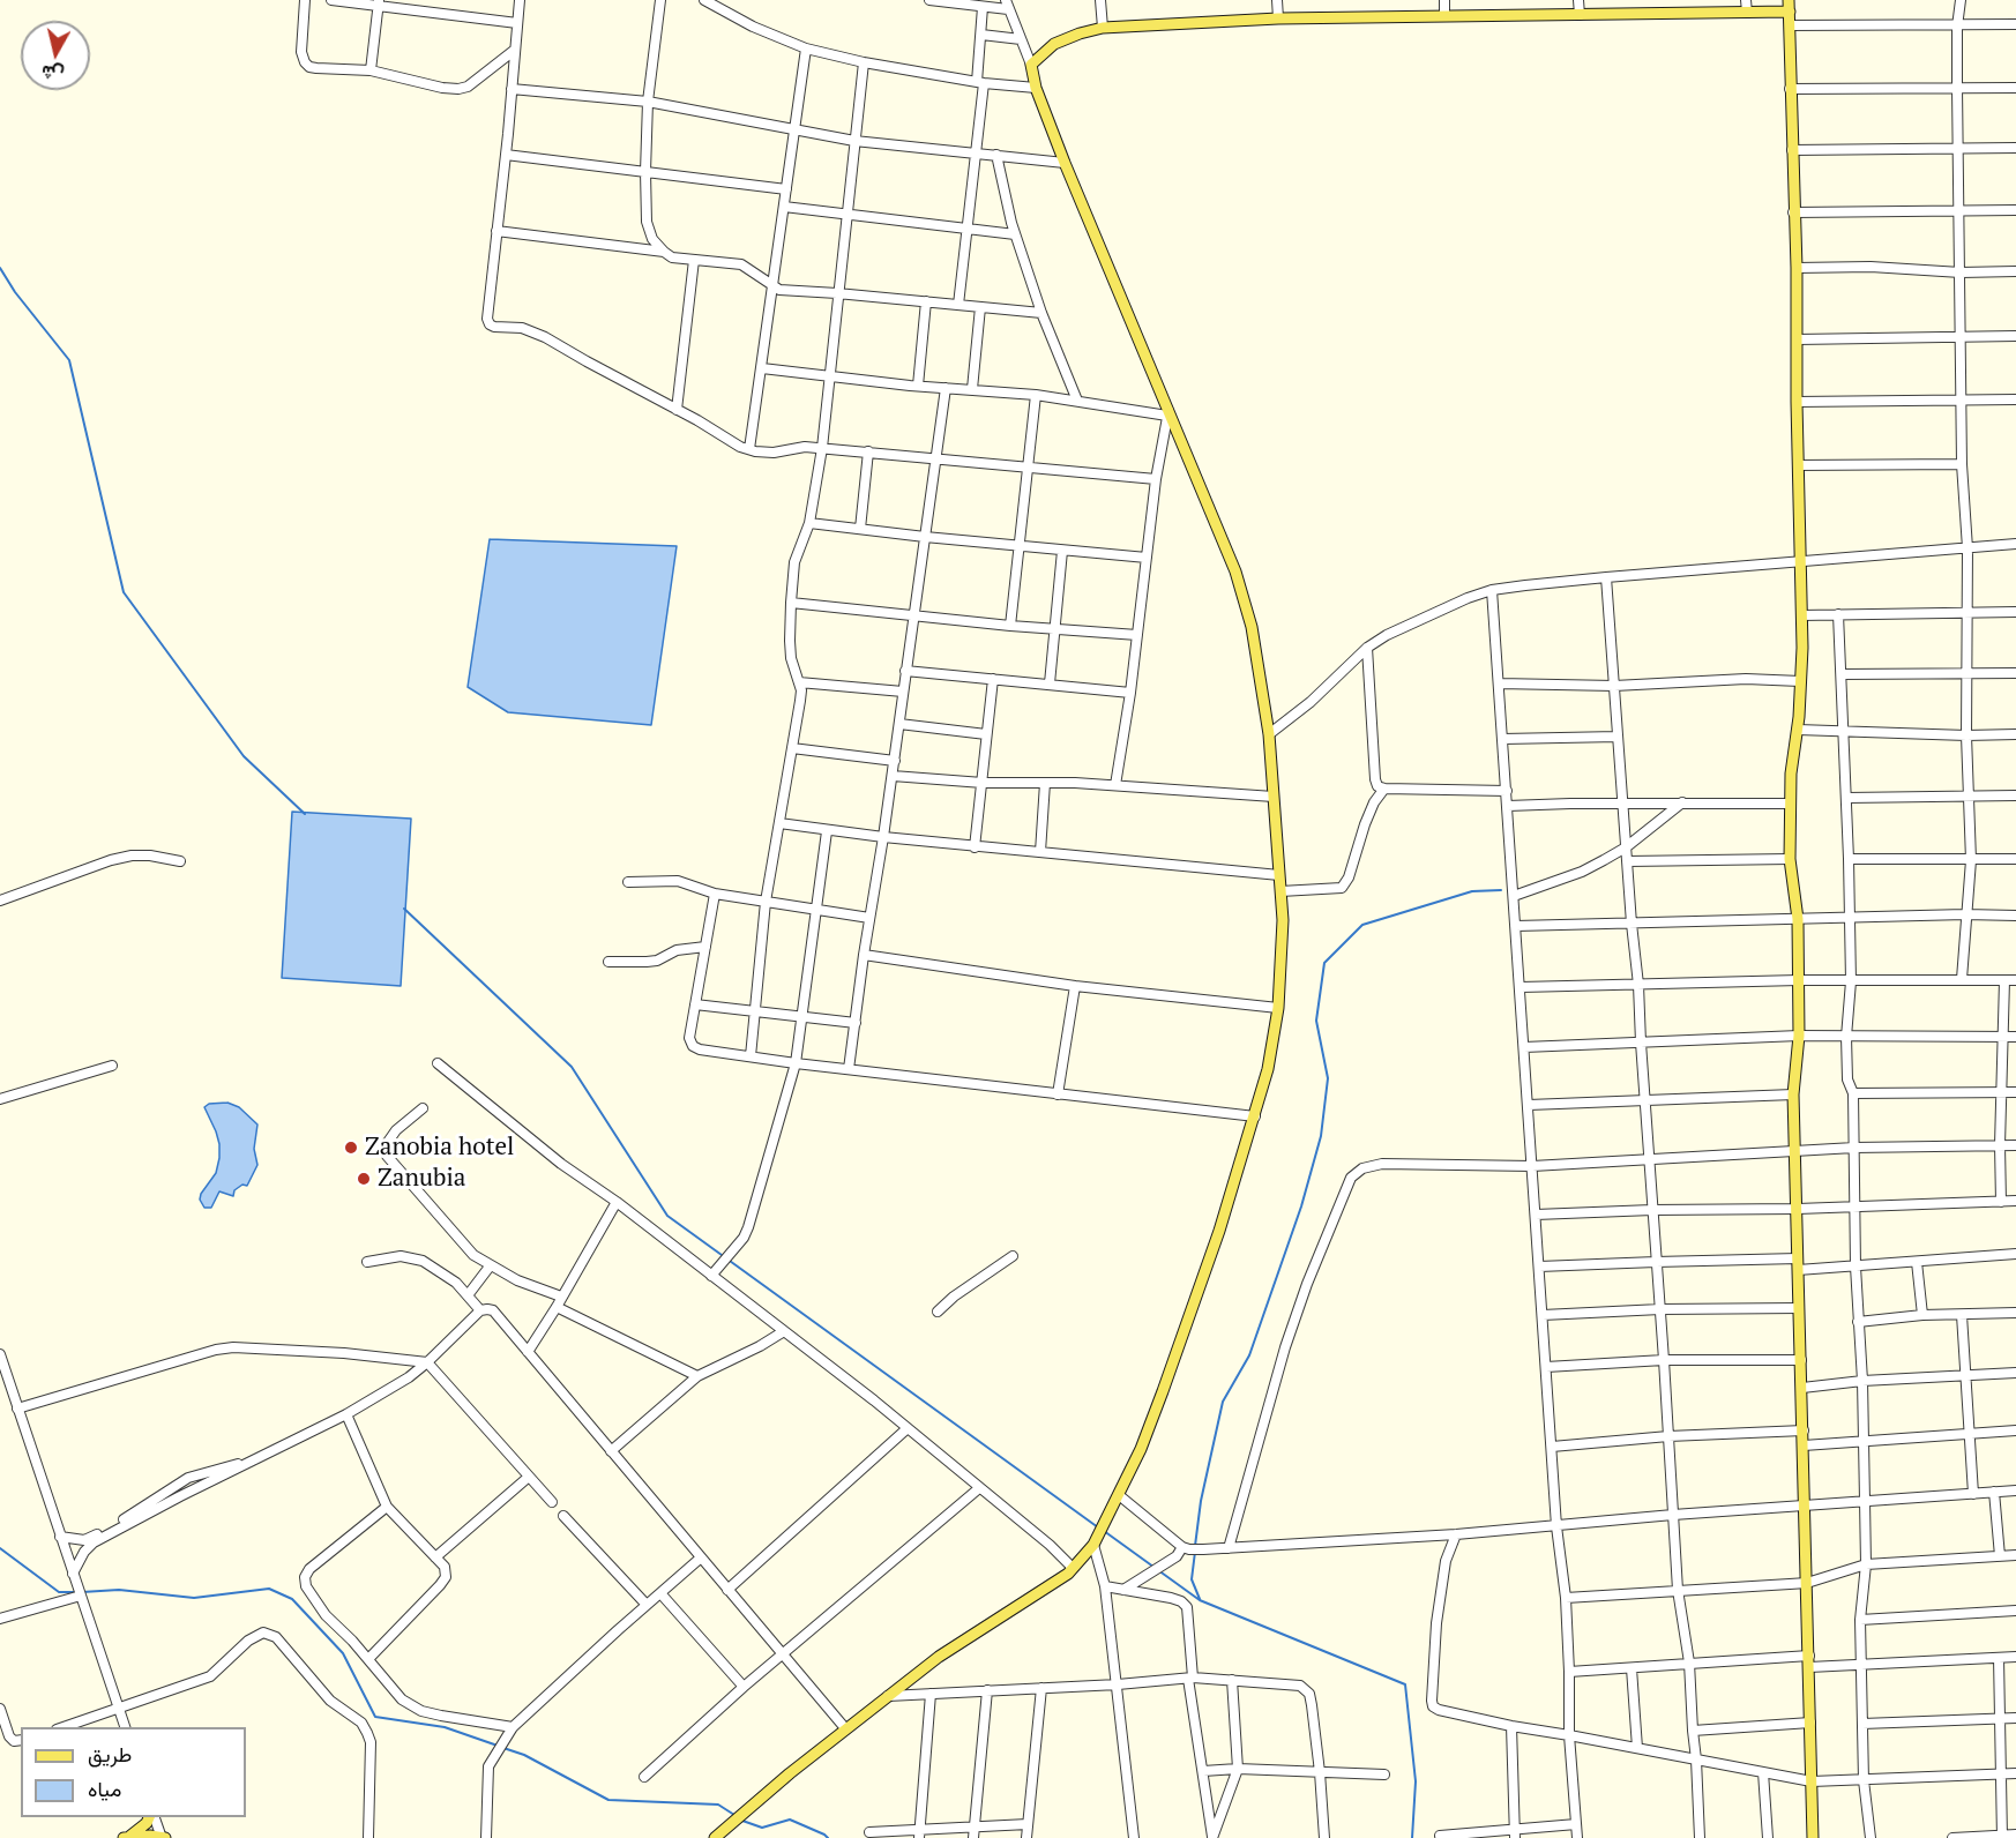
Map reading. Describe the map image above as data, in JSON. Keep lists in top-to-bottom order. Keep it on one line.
{"places":["Zanobia hotel","Zanubia"],"legend":["طريق","مياه"],"north":"bottom"}
